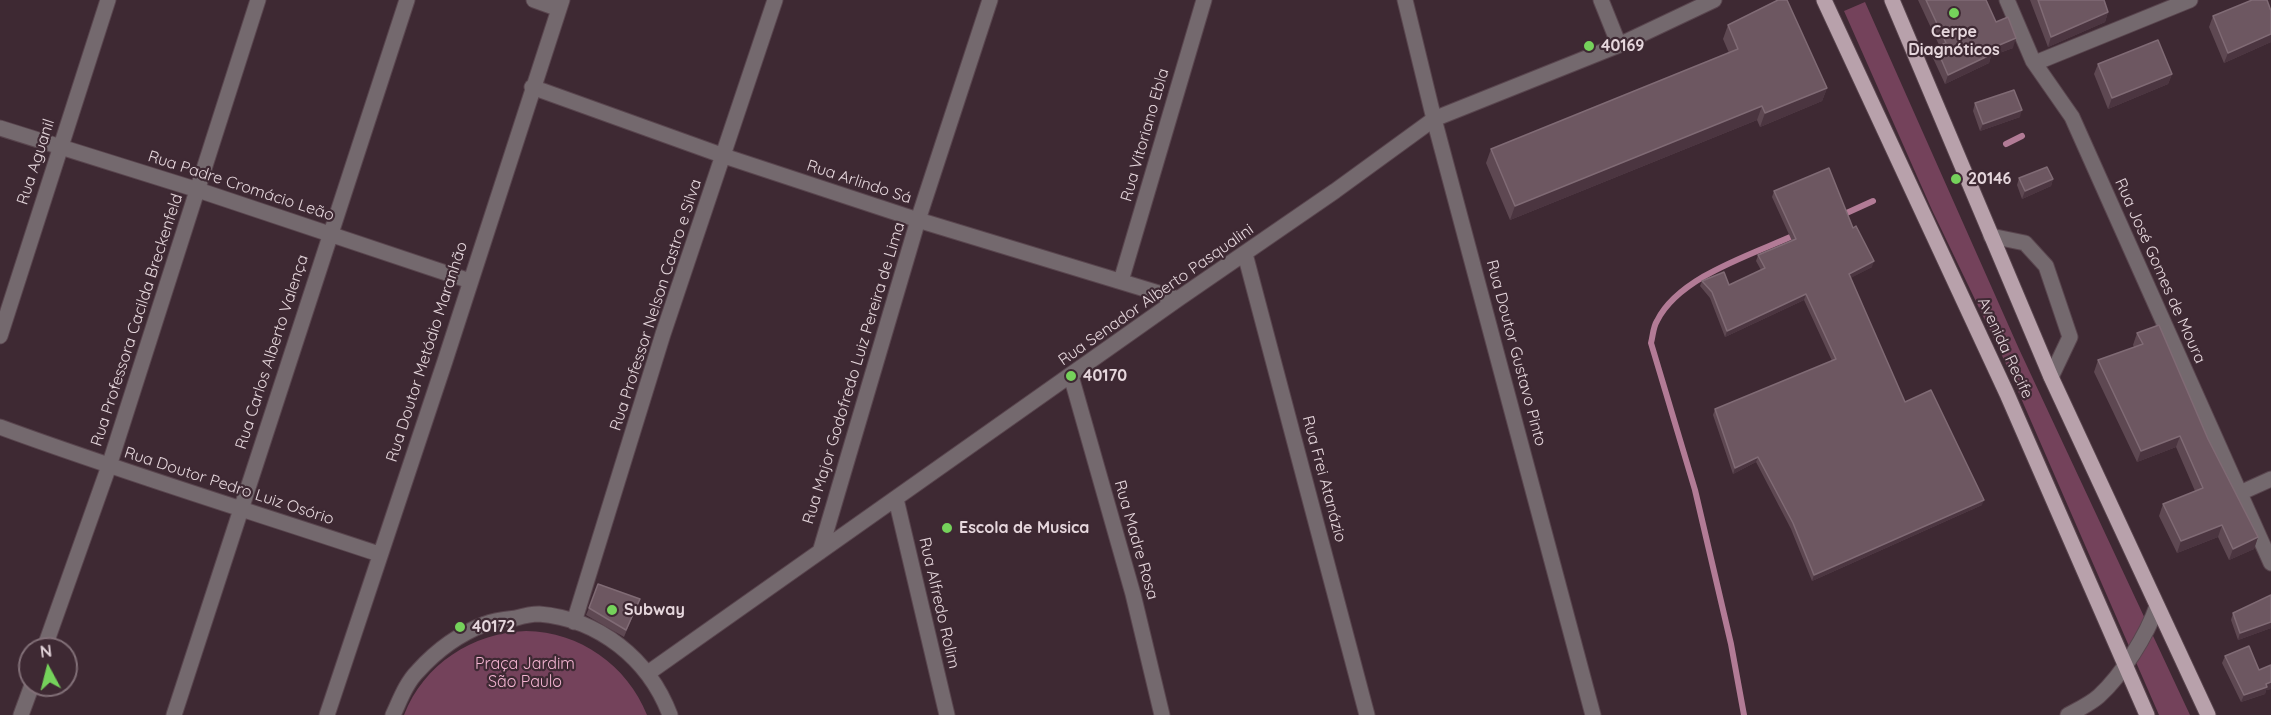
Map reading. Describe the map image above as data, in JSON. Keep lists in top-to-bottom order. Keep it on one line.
{"streets":{"main road":["Avenida Recife"],"street":["Rua Vitoriano Ebla","Rua Aguanil","Rua Arlindo Sá","Rua Padre Cromácio Leão","Rua José Gomes de Moura","Rua Senador Alberto Pasqualini","Rua Professor Nelson Castro e Silva","Rua Professora Cacilda Breckenfeld","Rua Carlos Alberto Valença","Rua Doutor Metódio Maranhão","Rua Doutor Gustavo Pinto","Rua Major Godofredo Luiz Pereira de Lima","Rua Frei Atanázio","Rua Doutor Pedro Luiz Osório","Rua Madre Rosa","Rua Alfredo Rolim"]},"crossings":[["Rua Vitoriano Ebla","Rua Arlindo Sá"],["Rua Aguanil","Rua Padre Cromácio Leão"],["Rua Arlindo Sá","Rua Senador Alberto Pasqualini"],["Rua Arlindo Sá","Rua Professor Nelson Castro e Silva"],["Rua Arlindo Sá","Rua Doutor Metódio Maranhão"],["Rua Arlindo Sá","Rua Major Godofredo Luiz Pereira de Lima"],["Rua Padre Cromácio Leão","Rua Professora Cacilda Breckenfeld"],["Rua Padre Cromácio Leão","Rua Carlos Alberto Valença"],["Rua Padre Cromácio Leão","Rua Doutor Metódio Maranhão"],["Rua Senador Alberto Pasqualini","Rua Doutor Gustavo Pinto"],["Rua Senador Alberto Pasqualini","Rua Major Godofredo Luiz Pereira de Lima"],["Rua Senador Alberto Pasqualini","Rua Frei Atanázio"],["Rua Senador Alberto Pasqualini","Rua Madre Rosa"],["Rua Senador Alberto Pasqualini","Rua Alfredo Rolim"],["Rua Professora Cacilda Breckenfeld","Rua Doutor Pedro Luiz Osório"],["Rua Carlos Alberto Valença","Rua Doutor Pedro Luiz Osório"],["Rua Doutor Metódio Maranhão","Rua Doutor Pedro Luiz Osório"]],"parks":["Praça Jardim São Paulo"],"places":["Cerpe Diagnóticos","40169","20146","40170","Escola de Musica","Subway","40172"],"north":"top"}
